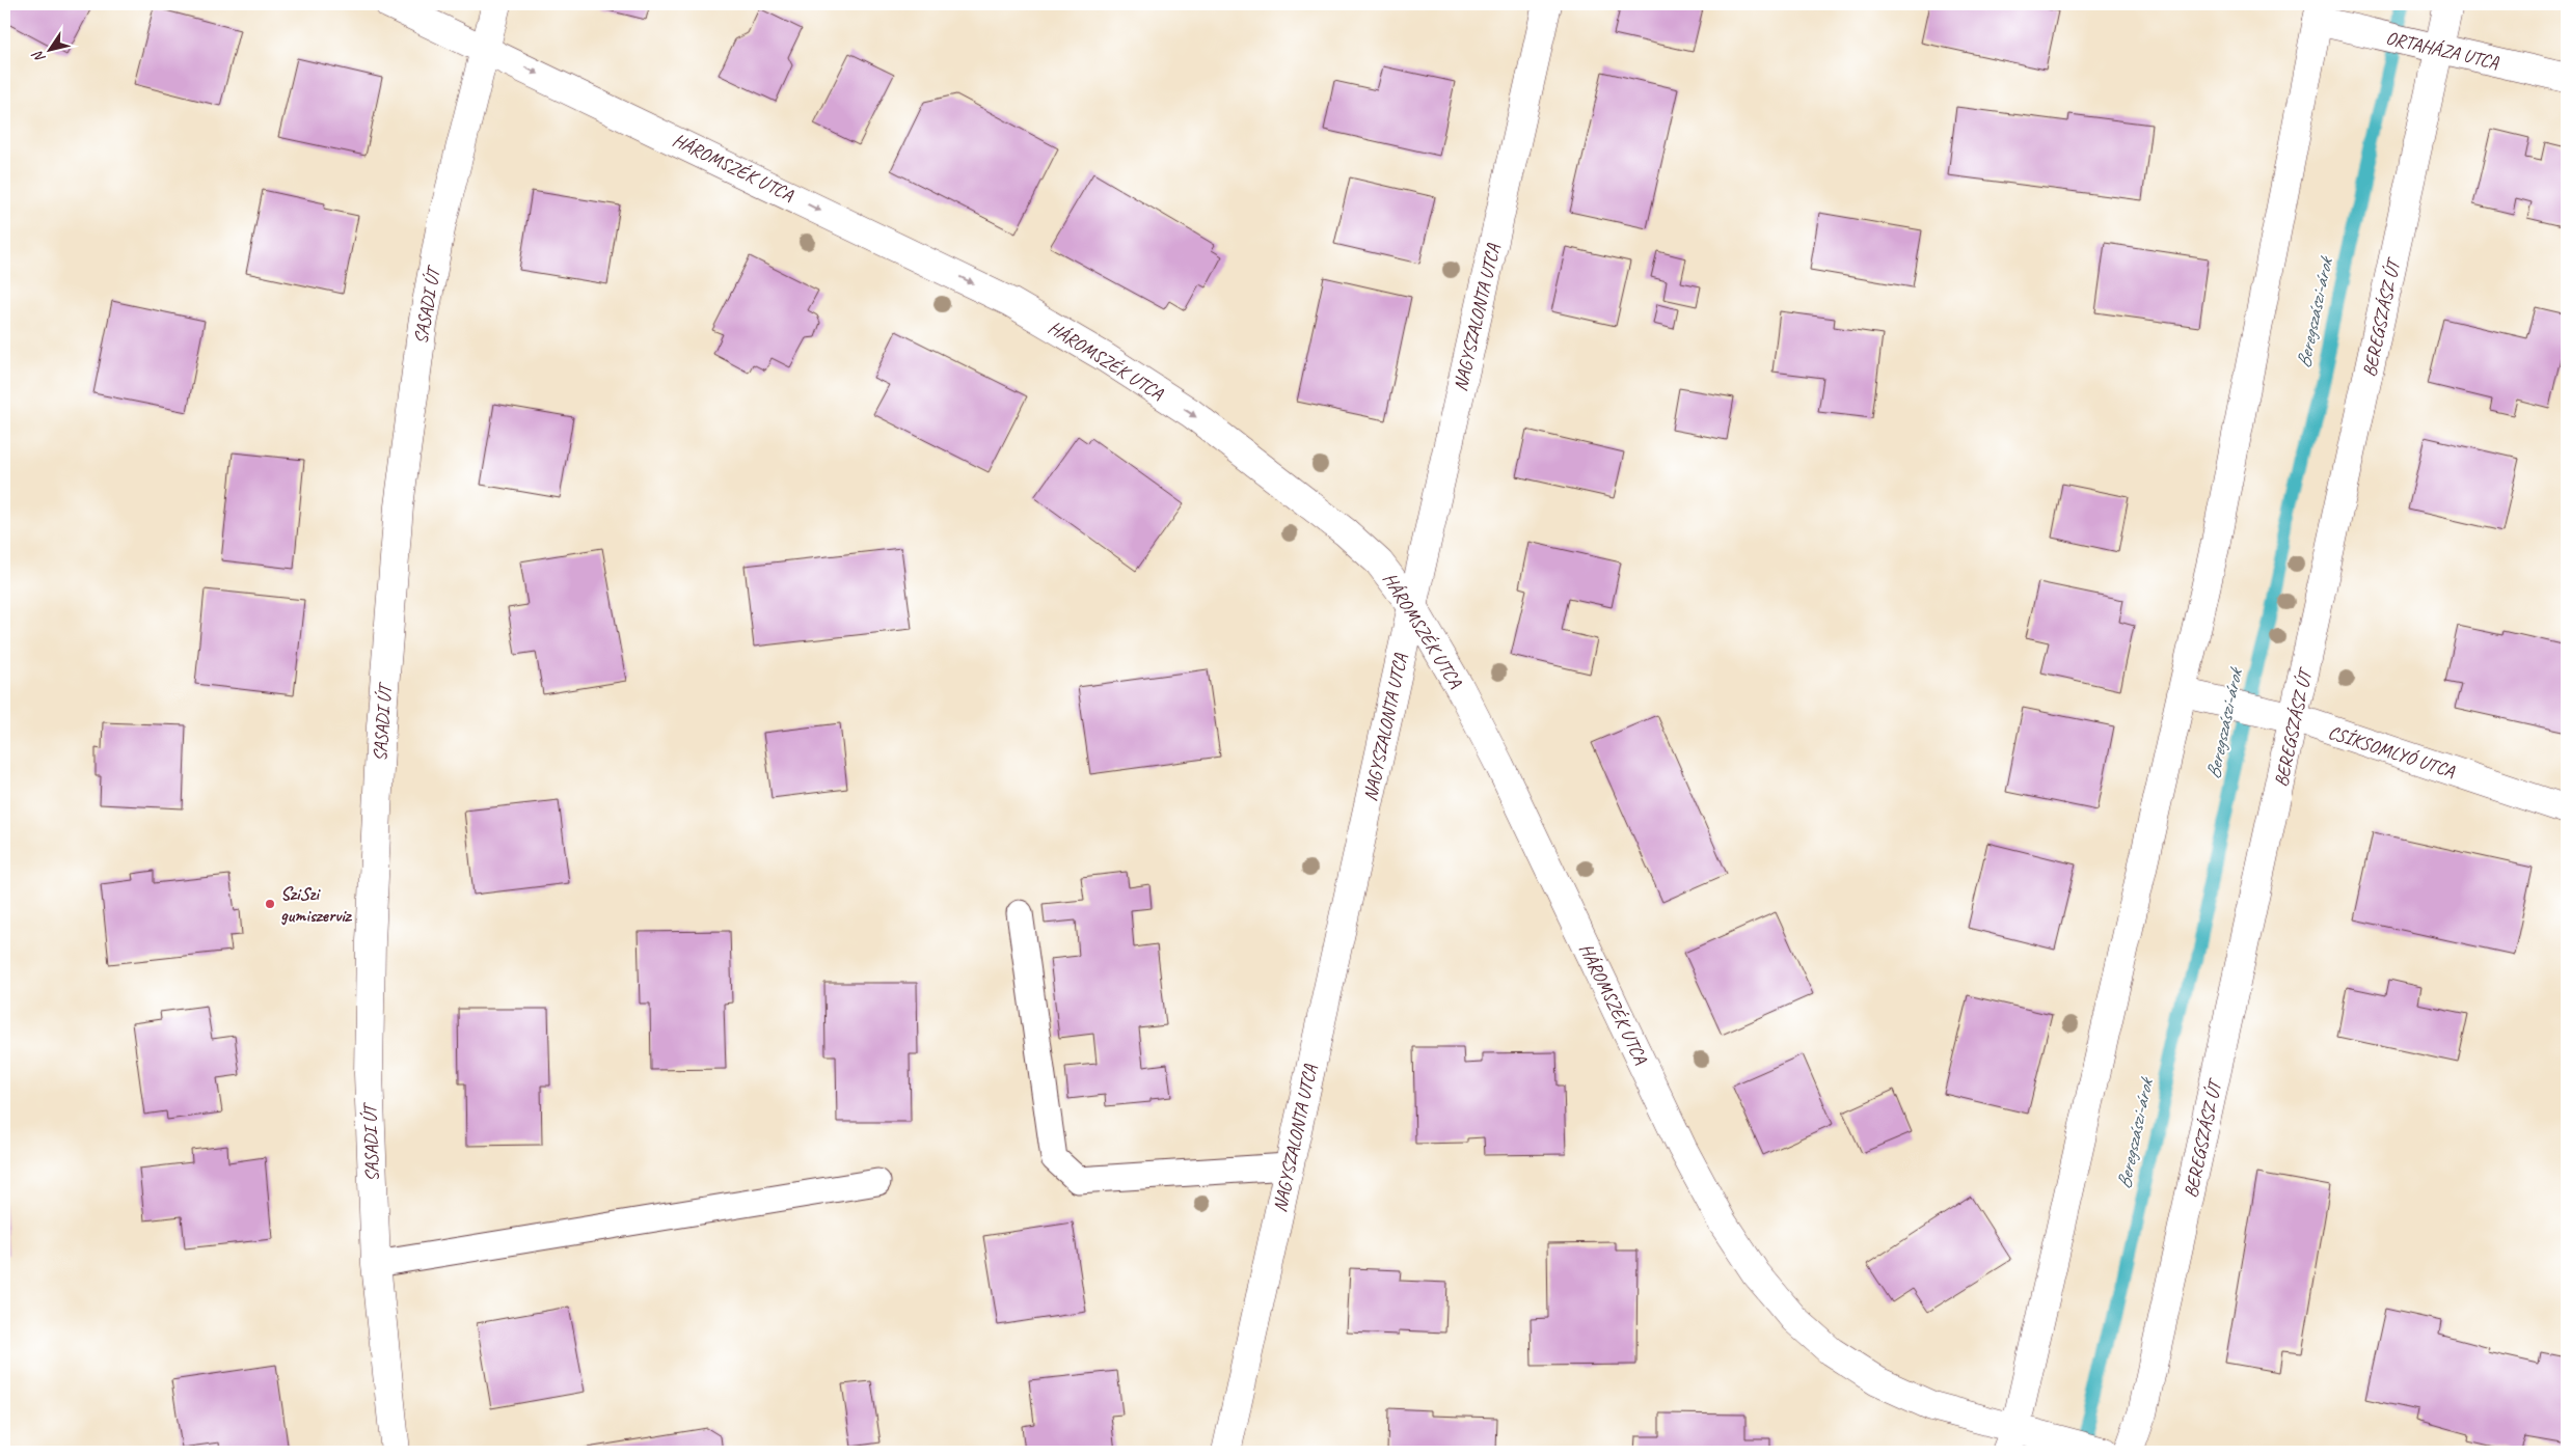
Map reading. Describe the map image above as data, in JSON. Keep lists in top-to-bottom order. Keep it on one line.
{"streets":{"street":["ORTAHÁZA UTCA","HÁROMSZÉK UTCA","SASADI ÚT","NAGYSZALONTA UTCA","BEREGSZÁSZ ÚT","CSÍKSOMLYÓ UTCA"]},"crossings":[["ORTAHÁZA UTCA","BEREGSZÁSZ ÚT"],["HÁROMSZÉK UTCA","SASADI ÚT"],["HÁROMSZÉK UTCA","NAGYSZALONTA UTCA"],["BEREGSZÁSZ ÚT","CSÍKSOMLYÓ UTCA"]],"one_way":["HÁROMSZÉK UTCA"],"water":["Beregszászi-árok"],"places":["SziSzi gumiszerviz"],"north":"bottom left"}
